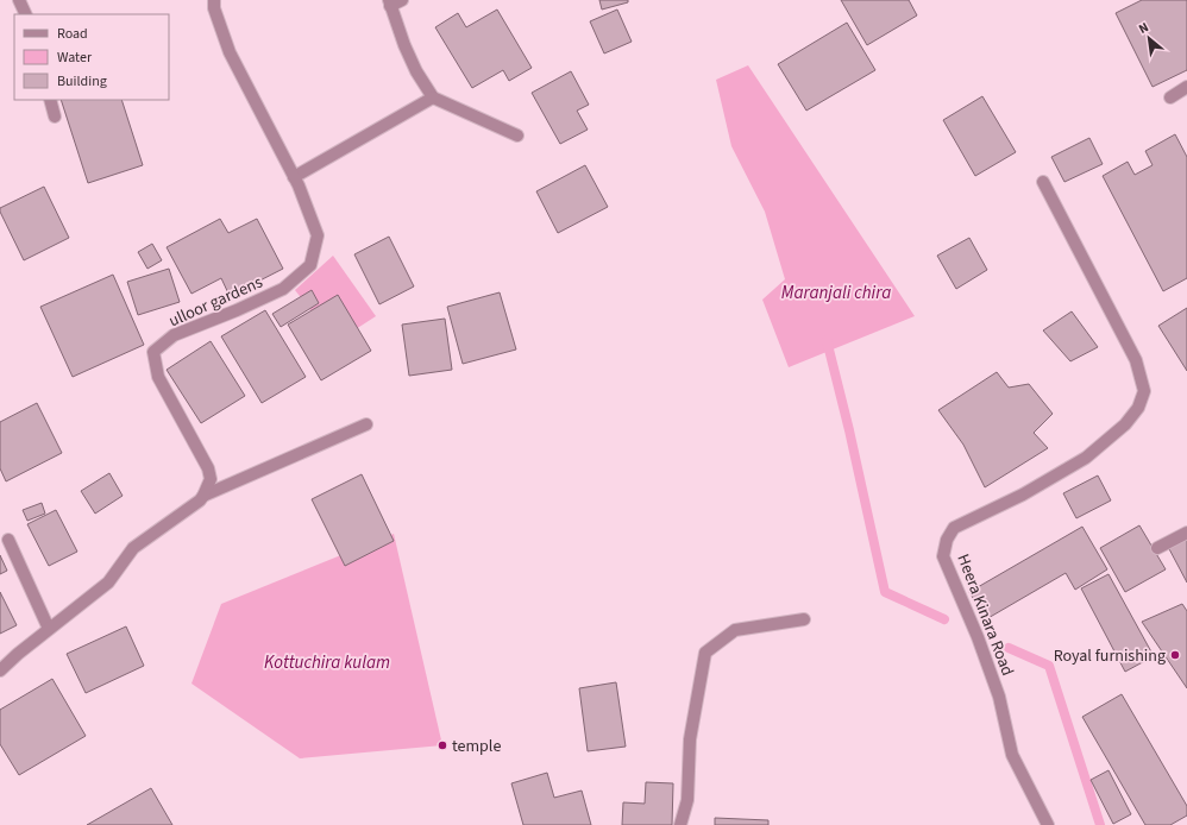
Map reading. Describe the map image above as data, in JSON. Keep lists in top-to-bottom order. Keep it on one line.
{"streets":{"street":["ulloor gardens","Heera Kinara Road"]},"water":["Maranjali chira","Kottuchira kulam"],"places":["Royal furnishing","temple"],"legend":["Road","Water","Building"],"north":"top left"}
